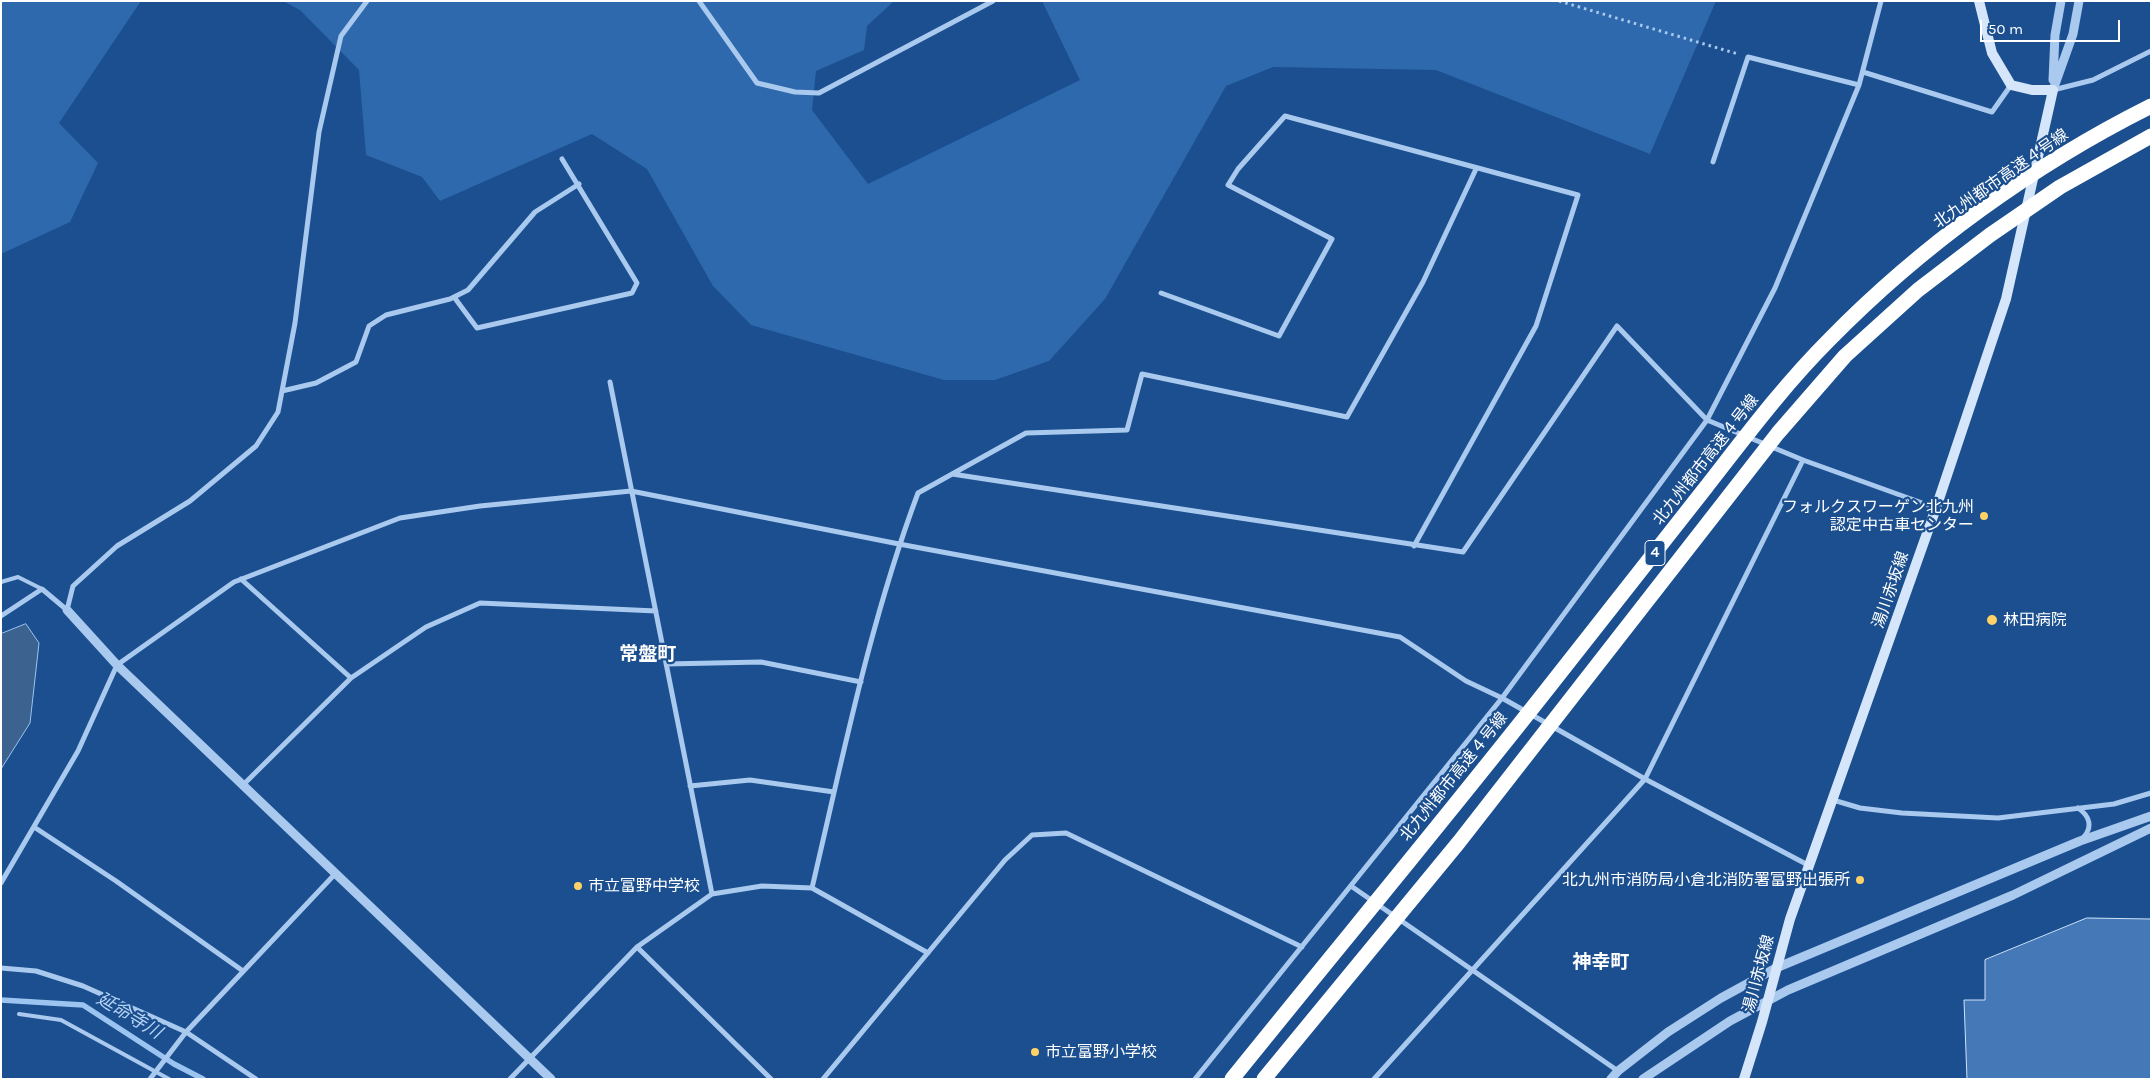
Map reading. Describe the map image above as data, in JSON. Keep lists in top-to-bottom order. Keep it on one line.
{"streets":{"highway":["北九州都市高速４号線","4"],"main road":["湯川赤坂線"]},"districts":["常盤町","神幸町"],"water":["延命寺川"],"places":["フォルクスワーゲン北九州 認定中古車センター","林田病院","北九州市消防局小倉北消防署富野出張所","市立富野中学校","市立富野小学校"],"scale_bar":"50 m"}
